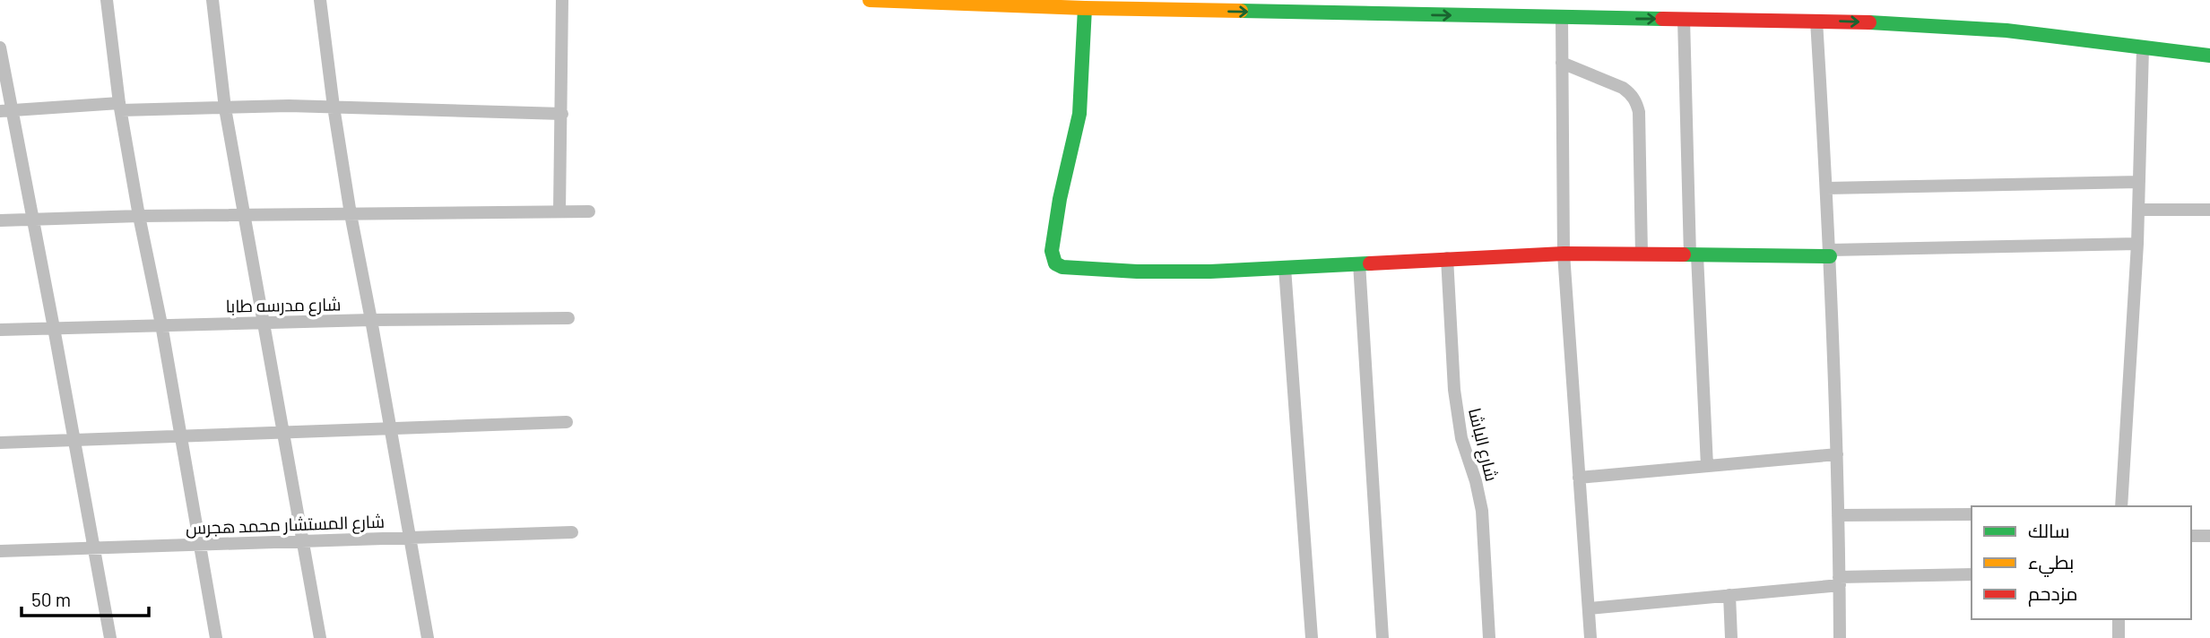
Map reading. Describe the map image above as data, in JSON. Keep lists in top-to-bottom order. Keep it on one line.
{"streets":{"street":["شارع مدرسه طابا","شارع الباشا","شارع المستشار محمد هجرس"]},"legend":["سالك","بطيء","مزدحم"],"scale_bar":"50 m"}
